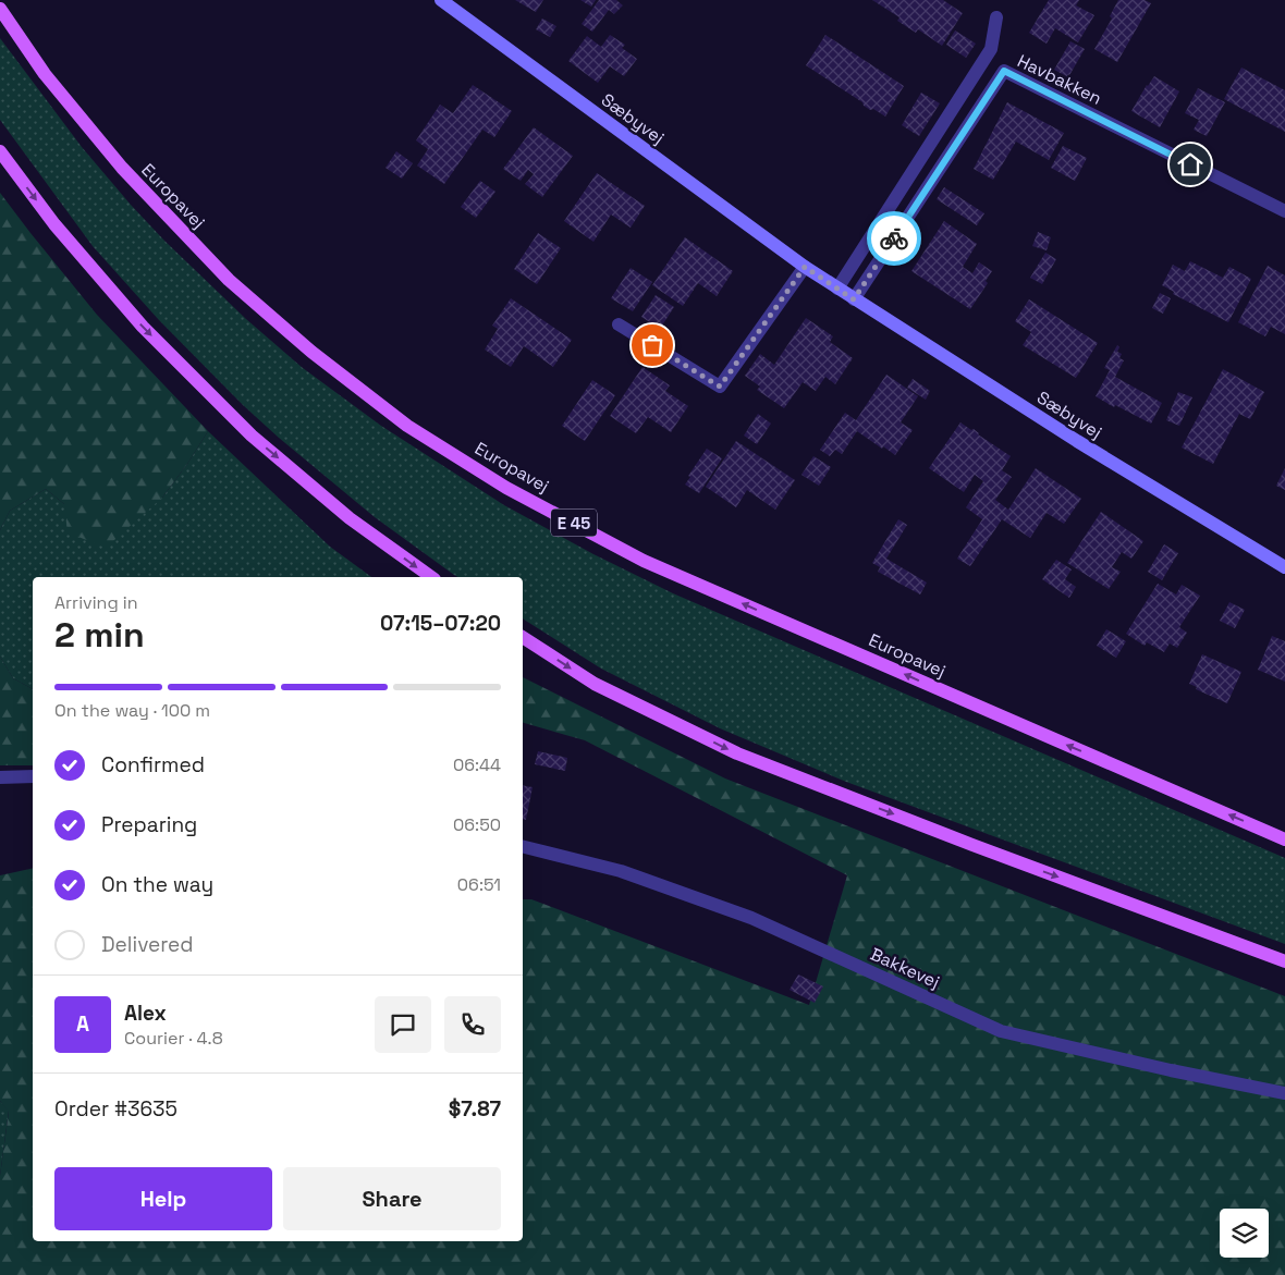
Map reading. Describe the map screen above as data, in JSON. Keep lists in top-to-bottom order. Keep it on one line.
{"streets":{"main road":["Europavej","E 45"],"street":["Havbakken","Sæbyvej","Bakkevej"]},"crossings":[["Havbakken","Sæbyvej"]],"page":{"heading":["2 min","Arriving in","07:15–07:20"],"panel":["Alex","Courier · 4.8","Order #3635","$7.87"],"bar":"On the way · 100 m","list":[["Confirmed","06:44"],["Preparing","06:50"],["On the way","06:51"],"Delivered"],"round":"A","buttons":["Help","Share"]}}
